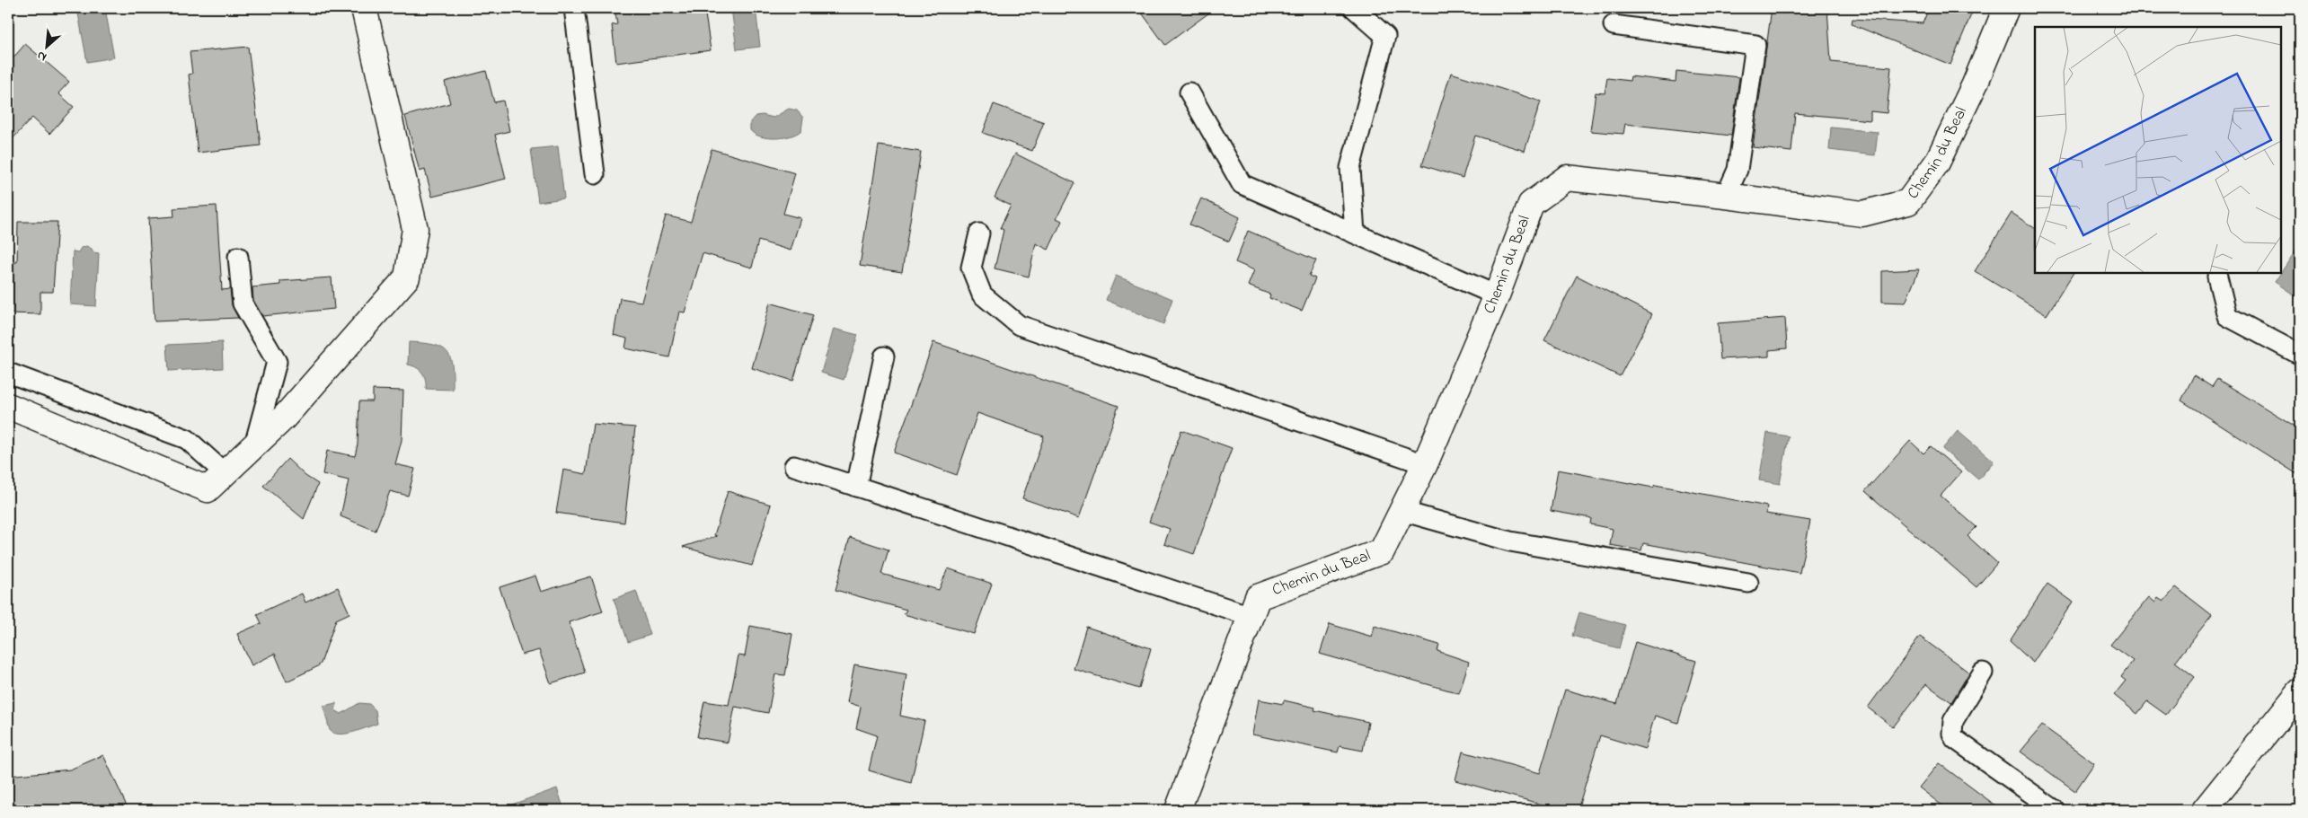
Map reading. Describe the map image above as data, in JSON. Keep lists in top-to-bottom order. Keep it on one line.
{"streets":{"street":["Chemin du Beal"]},"north":"bottom left"}
